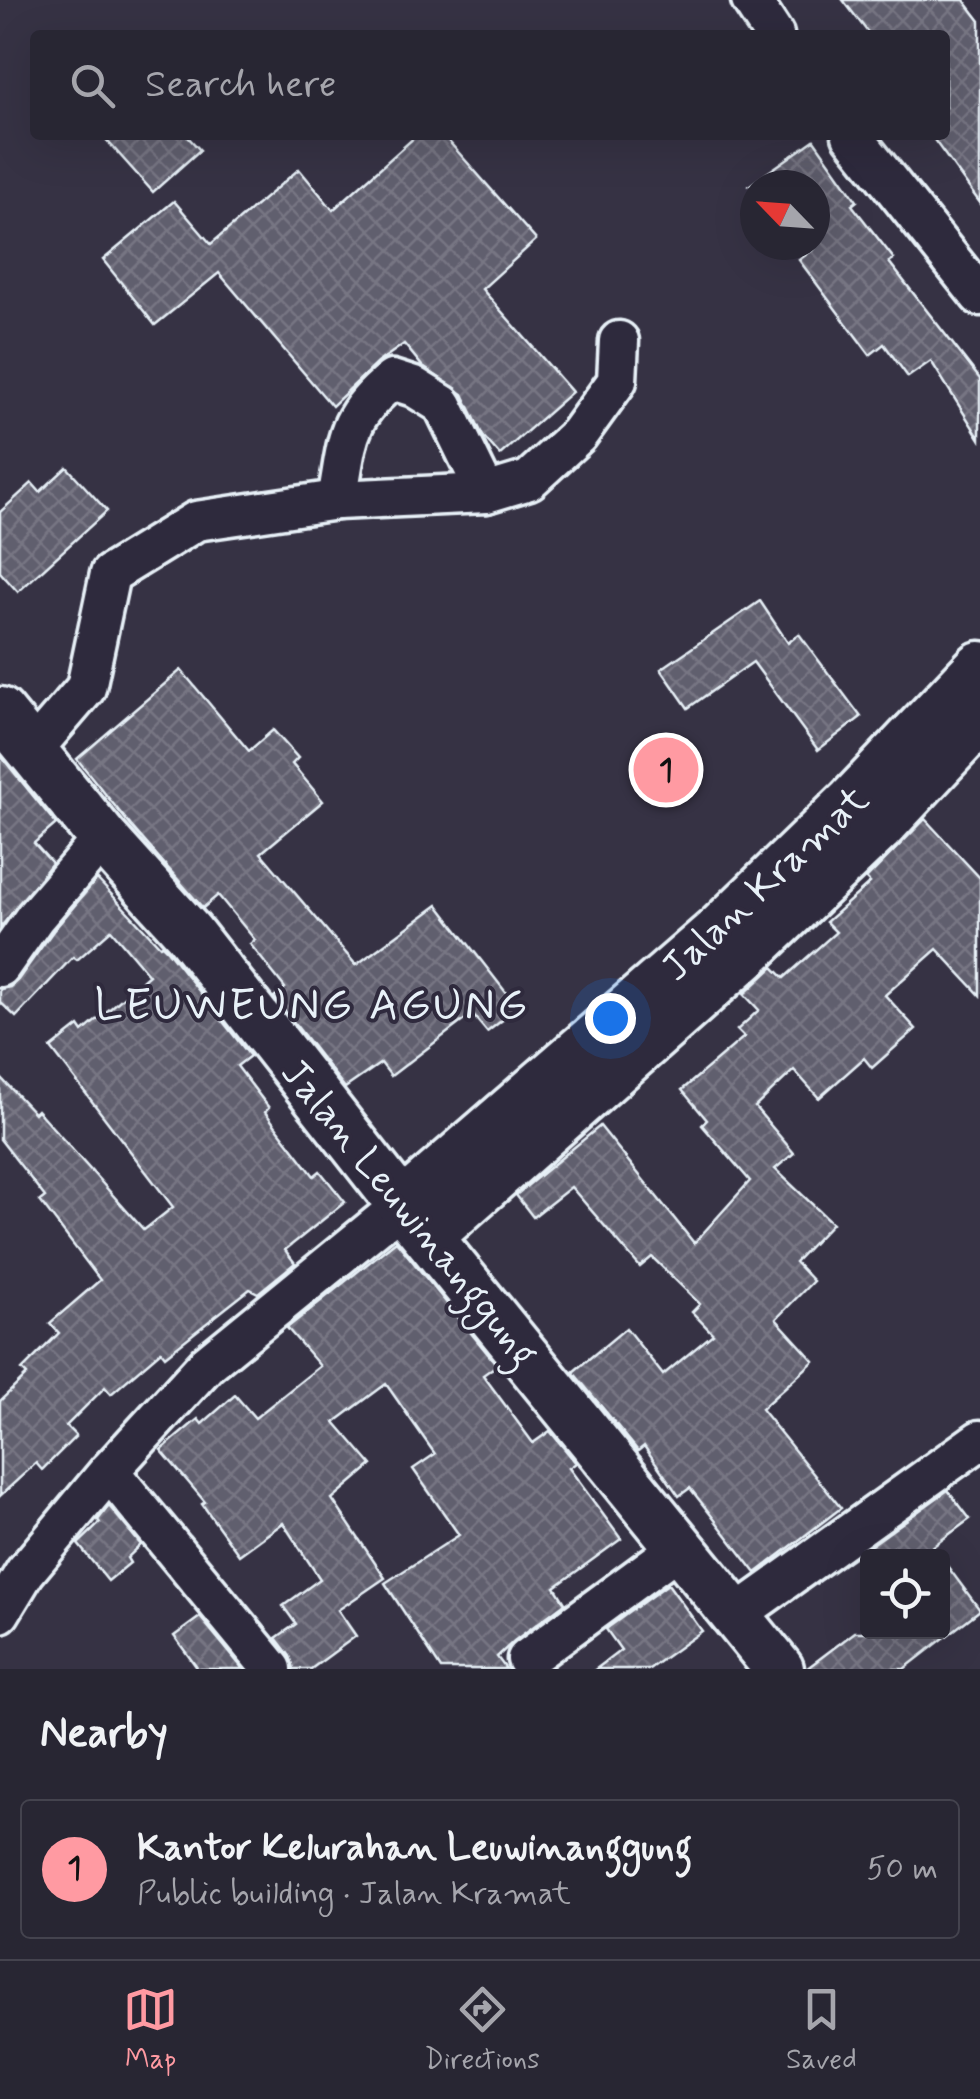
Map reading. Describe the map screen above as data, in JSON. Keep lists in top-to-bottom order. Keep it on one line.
{"streets":{"main road":["Jalan Kramat","Jalan Leuwinanggung"]},"crossings":[["Jalan Kramat","Jalan Leuwinanggung"]],"districts":["LEUWEUNG AGUNG"],"north":"top left","page":{"search":"Search here","pins":"1","heading":"Nearby","list":[{"mark":"1","name":"Kantor Kelurahan Leuwinanggung","note":"Public building · Jalan Kramat","value":"50 m"}],"nav":["Map","Directions","Saved"]}}
